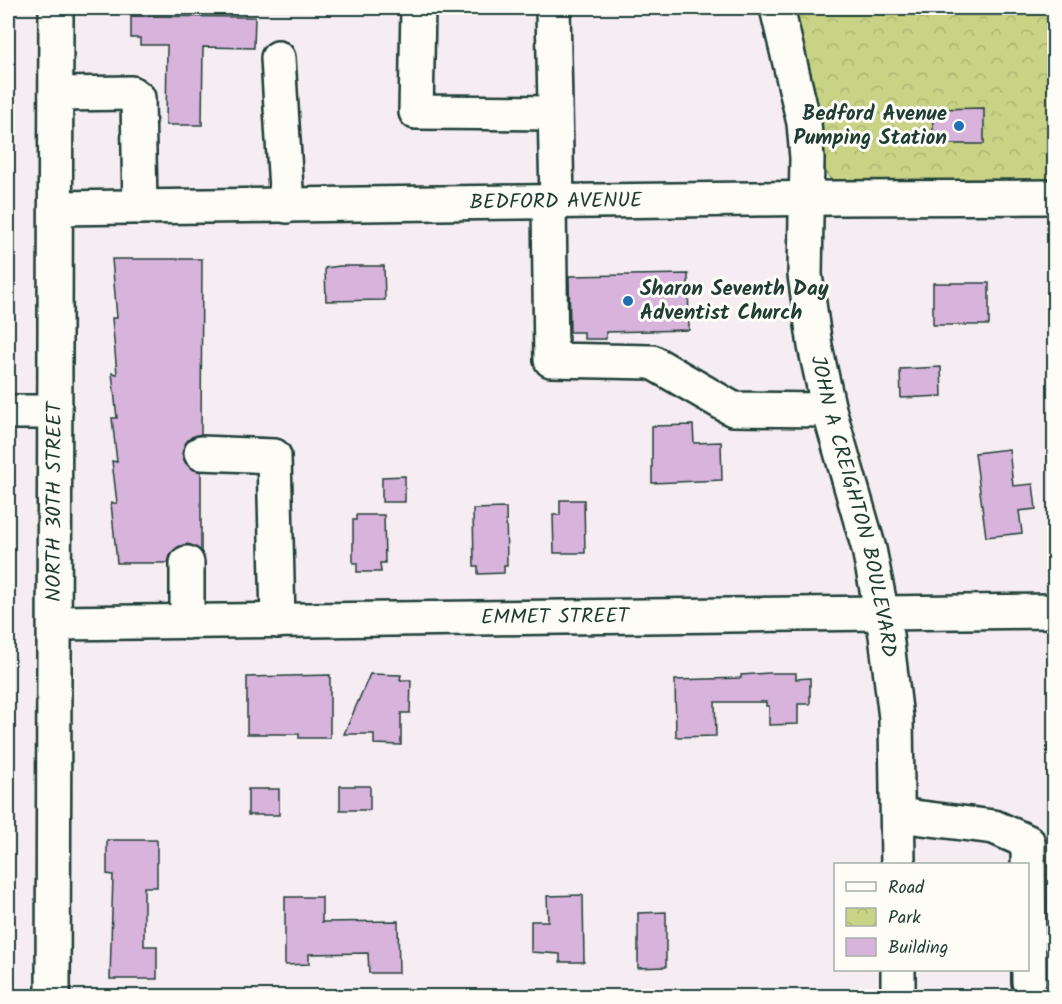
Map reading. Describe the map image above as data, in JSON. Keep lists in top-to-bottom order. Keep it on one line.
{"streets":{"street":["BEDFORD AVENUE","NORTH 30TH STREET","JOHN A CREIGHTON BOULEVARD","EMMET STREET"]},"crossings":[["BEDFORD AVENUE","NORTH 30TH STREET"],["BEDFORD AVENUE","JOHN A CREIGHTON BOULEVARD"],["NORTH 30TH STREET","EMMET STREET"],["JOHN A CREIGHTON BOULEVARD","EMMET STREET"]],"places":["Bedford Avenue Pumping Station","Sharon Seventh Day Adventist Church"],"legend":["Road","Park","Building"]}
